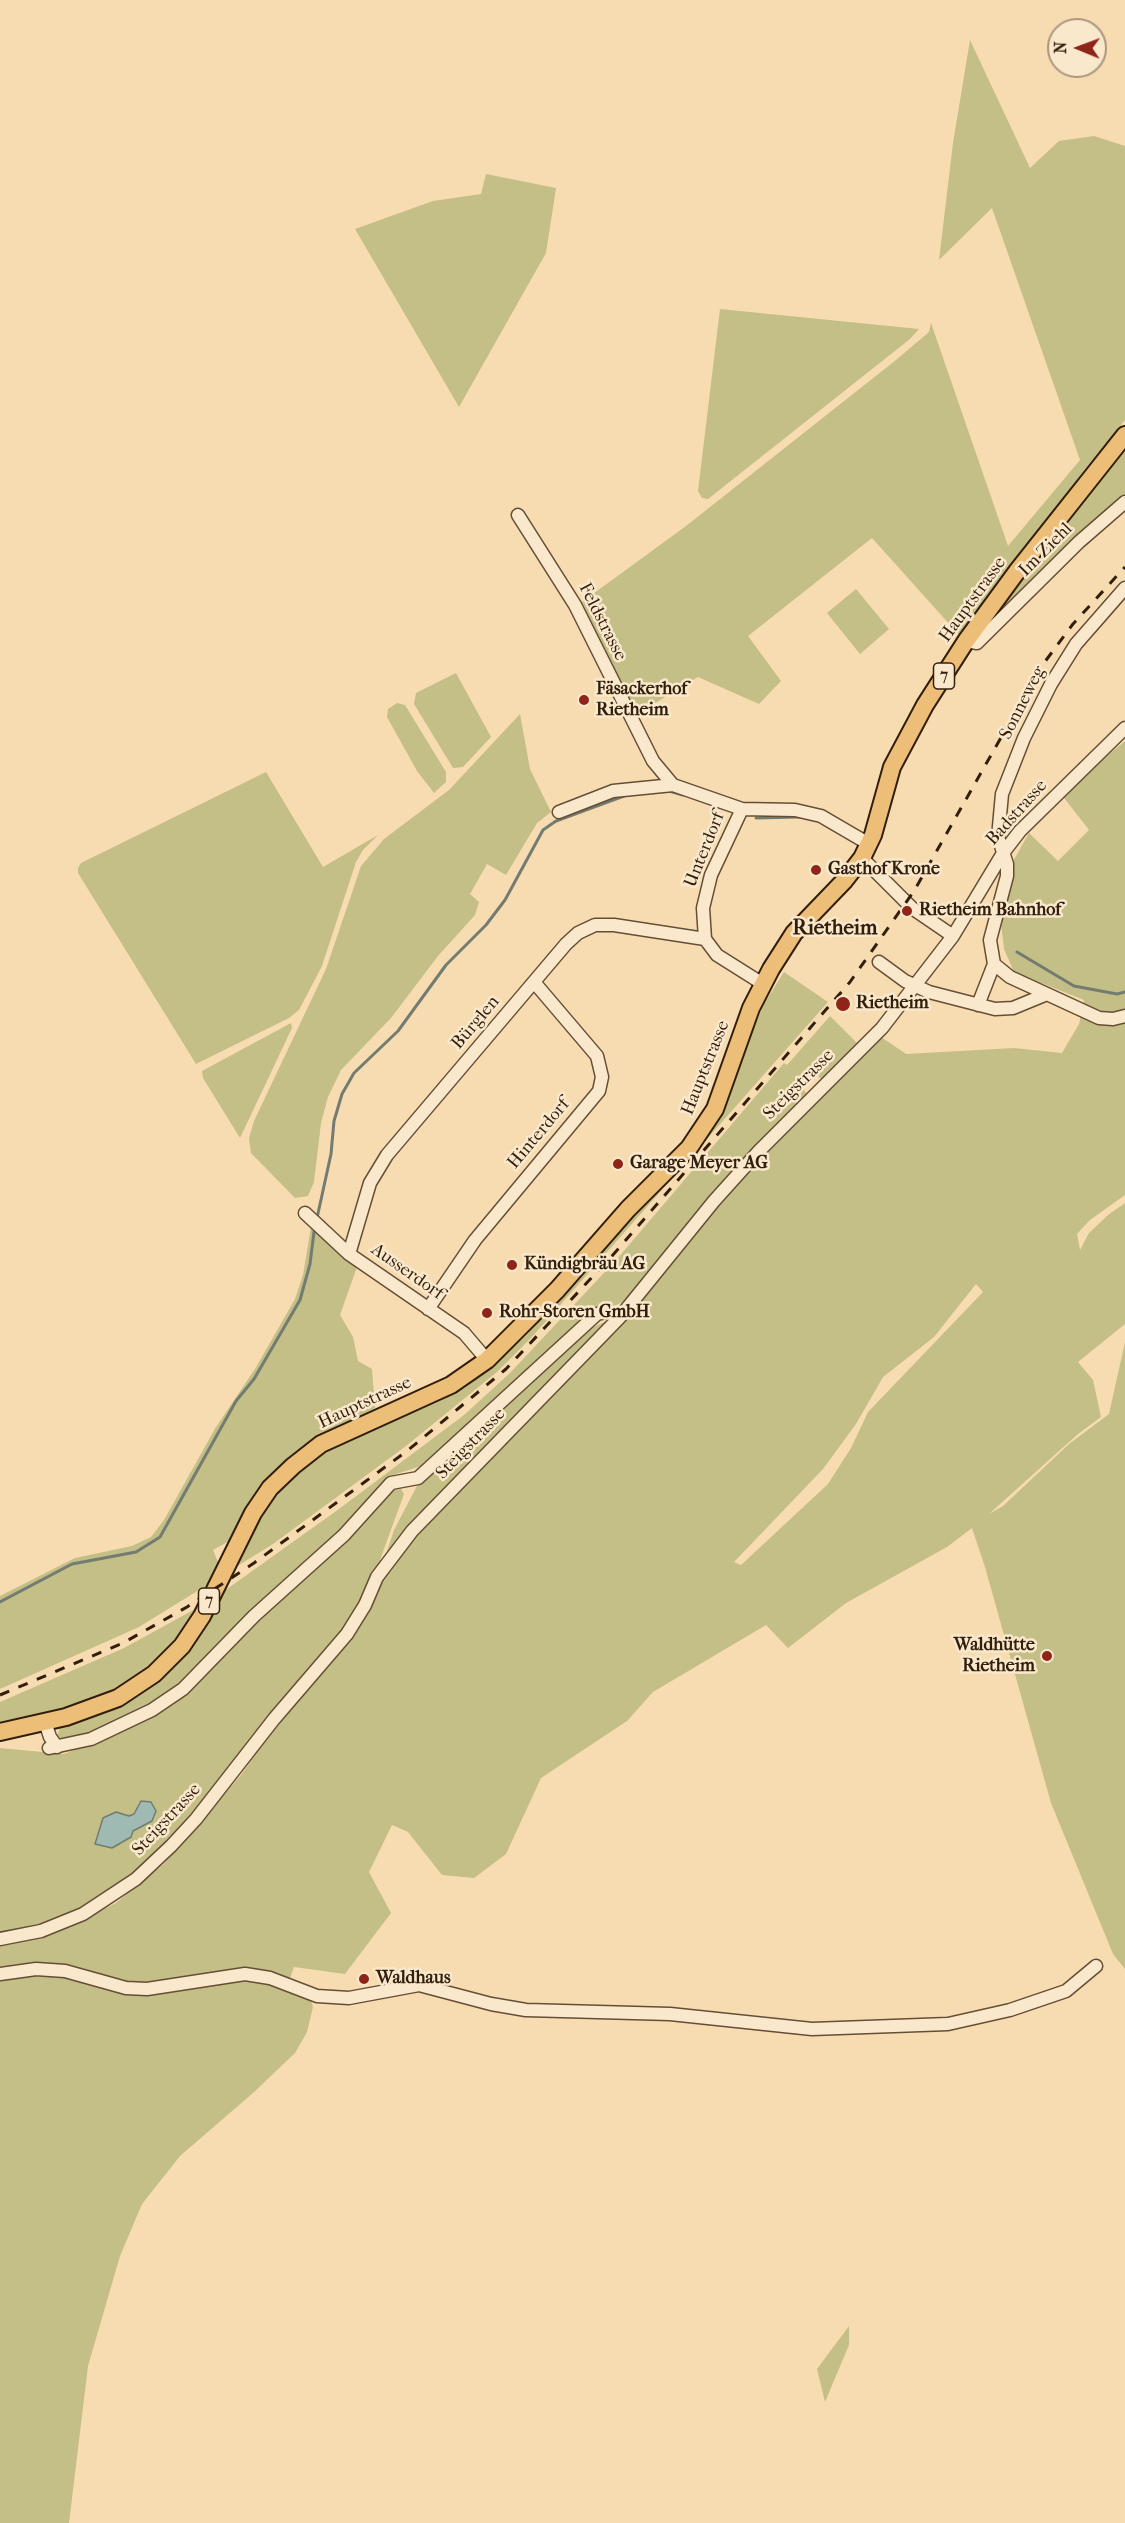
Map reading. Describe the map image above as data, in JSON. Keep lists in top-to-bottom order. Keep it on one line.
{"streets":{"main road":["Hauptstrasse","7"],"street":["Im Ziehl","Feldstrasse","Sonneweg","Badstrasse","Unterdorf","Bürglen","Steigstrasse","Hinterdorf","Ausserdorf"]},"crossings":[["Im Ziehl","Hauptstrasse"],["Hauptstrasse","Ausserdorf"],["Sonneweg","Badstrasse"],["Badstrasse","Steigstrasse"],["Unterdorf","Bürglen"],["Bürglen","Hinterdorf"],["Bürglen","Ausserdorf"],["Hinterdorf","Ausserdorf"]],"districts":["Rietheim"],"places":["Fäsackerhof Rietheim","Gasthof Krone","Rietheim Bahnhof","Rietheim","Garage Meyer AG","Kündigbräu AG","Rohr-Storen GmbH","Waldhütte Rietheim","Waldhaus"],"north":"left"}
